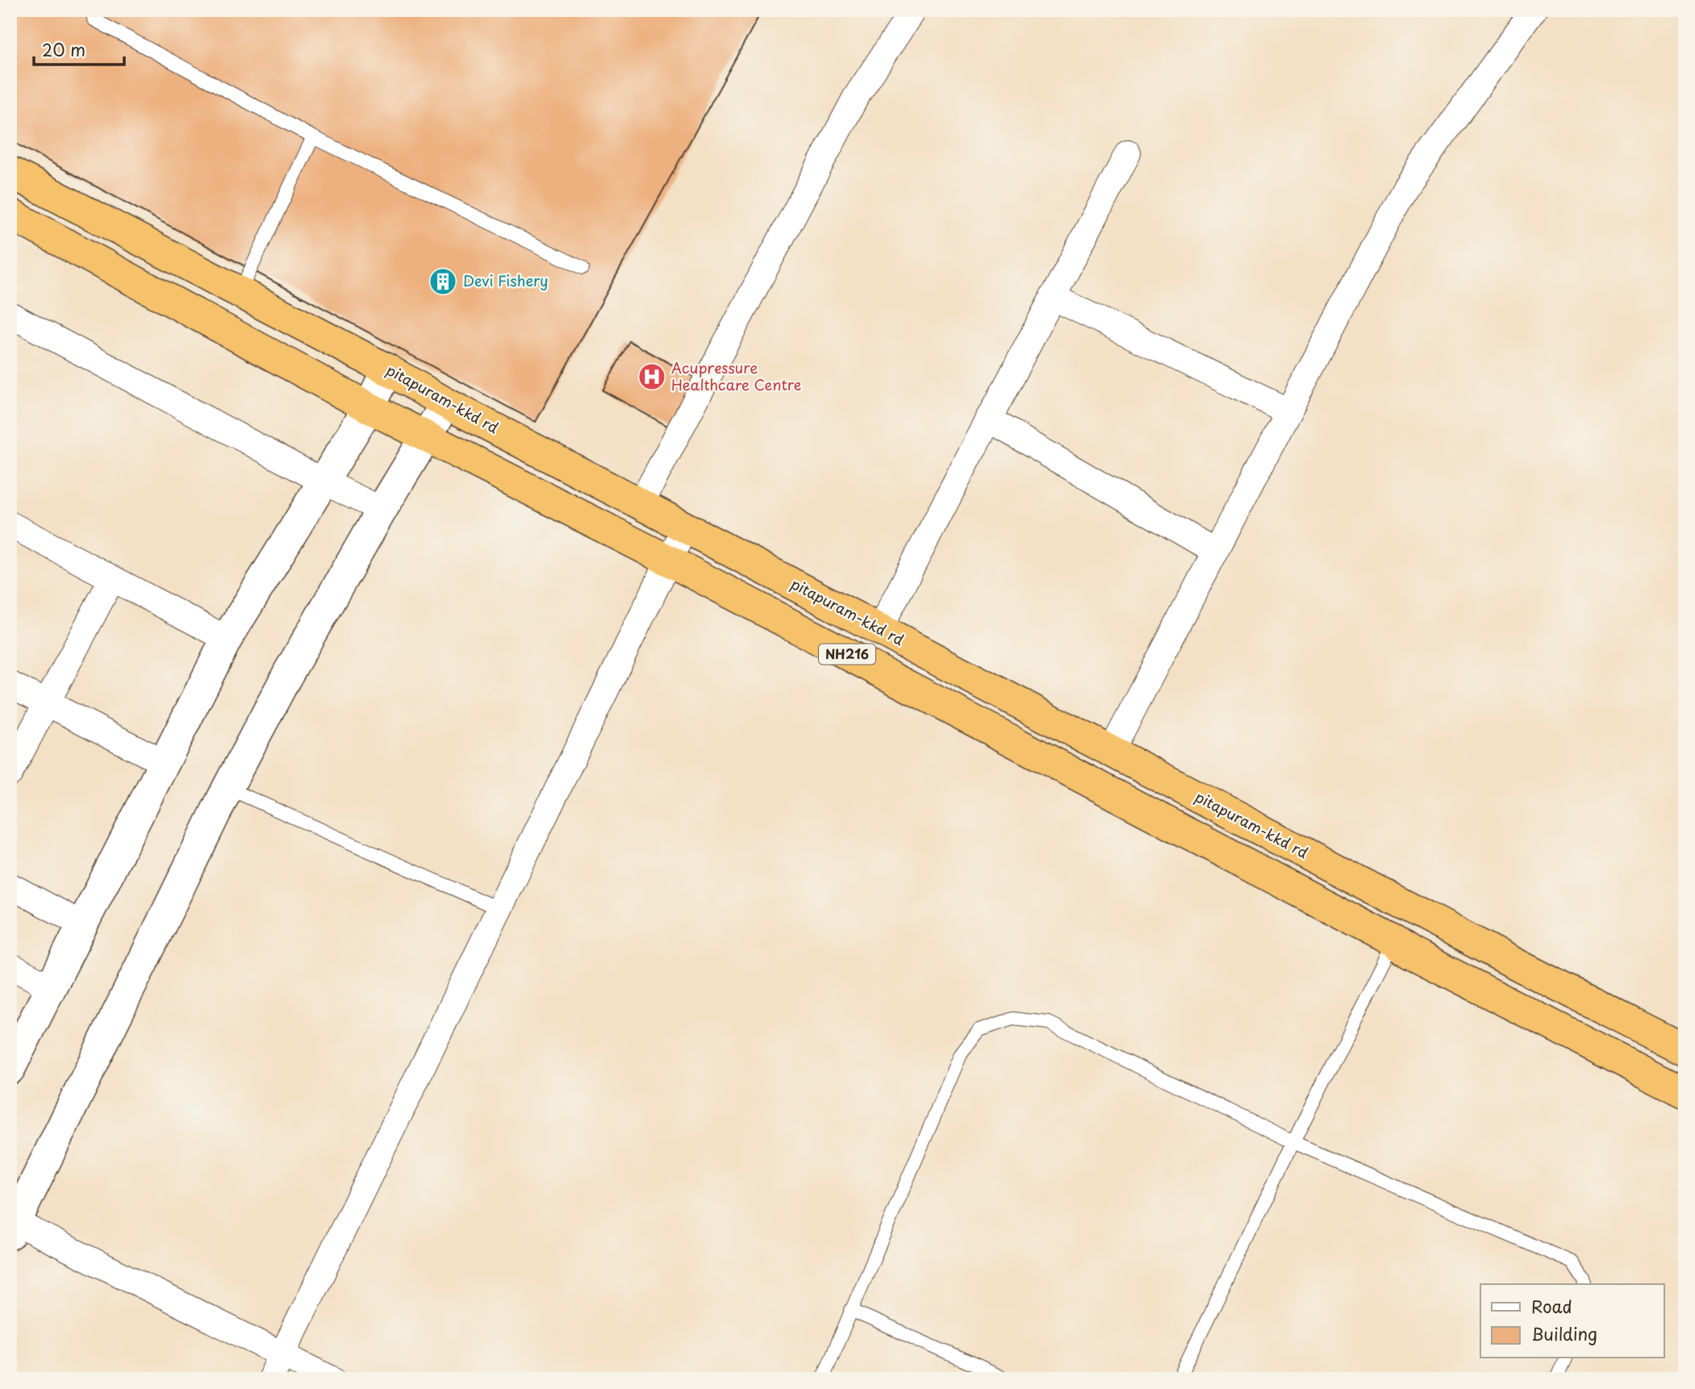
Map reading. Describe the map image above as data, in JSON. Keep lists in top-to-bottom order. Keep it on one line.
{"streets":{"highway":["pitapuram-kkd rd","NH216"]},"places":{"building":["Devi Fishery"],"hospital":["Acupressure Healthcare Centre"]},"legend":["Road","Building"],"scale_bar":"20 m"}
